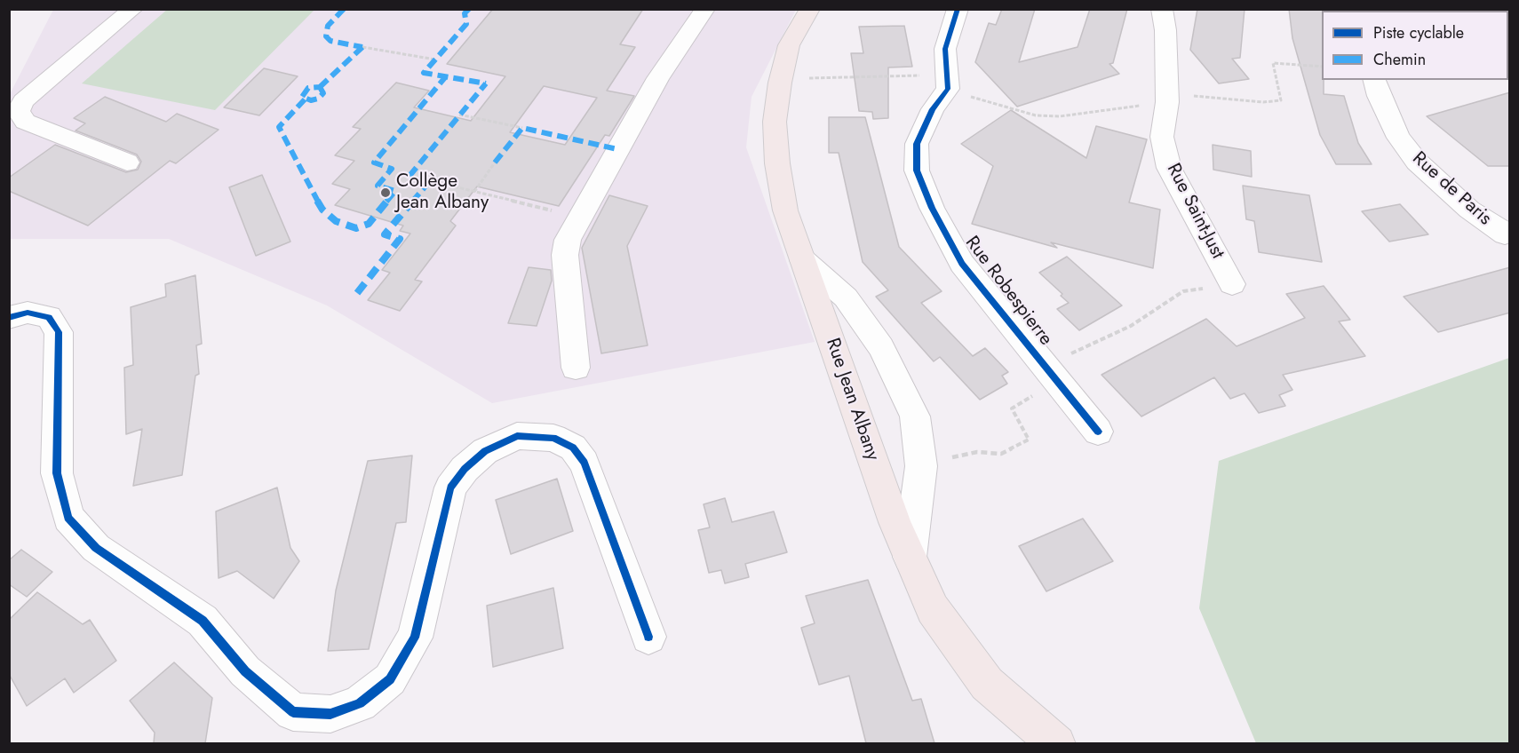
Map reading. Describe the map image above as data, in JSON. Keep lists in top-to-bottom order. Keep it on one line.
{"streets":{"main road":["Rue Jean Albany"],"street":["Rue de Paris","Rue Saint-Just","Rue Robespierre"]},"places":["Collège Jean Albany"],"legend":["Piste cyclable","Chemin"]}
